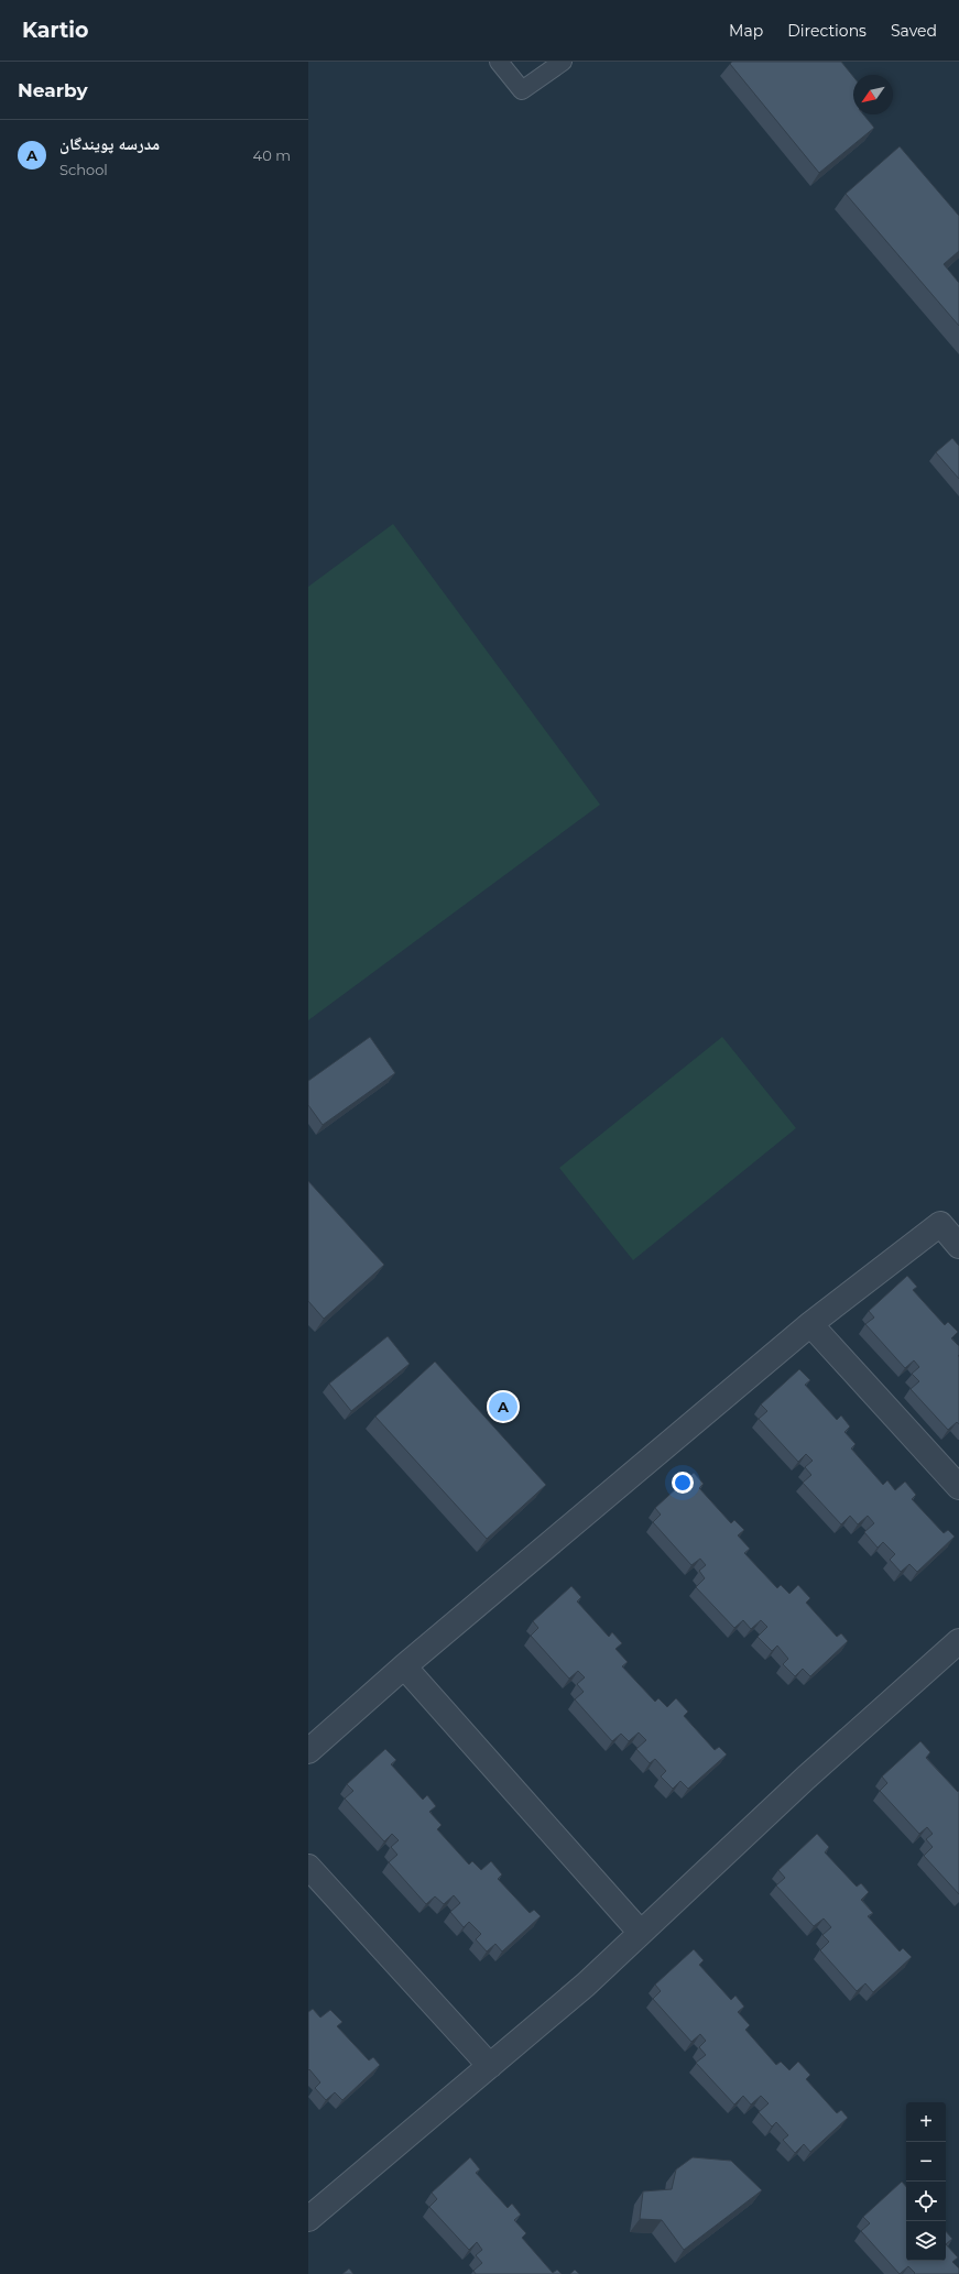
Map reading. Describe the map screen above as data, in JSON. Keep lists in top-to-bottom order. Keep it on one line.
{"north":"bottom left","page":{"header":"Kartio","nav":["Map","Directions","Saved"],"heading":"Nearby","list":[{"mark":"A","name":"مدرسه پویندگان","note":"School","value":"40 m"}],"pins":"A","map_buttons":["+","−"]}}
